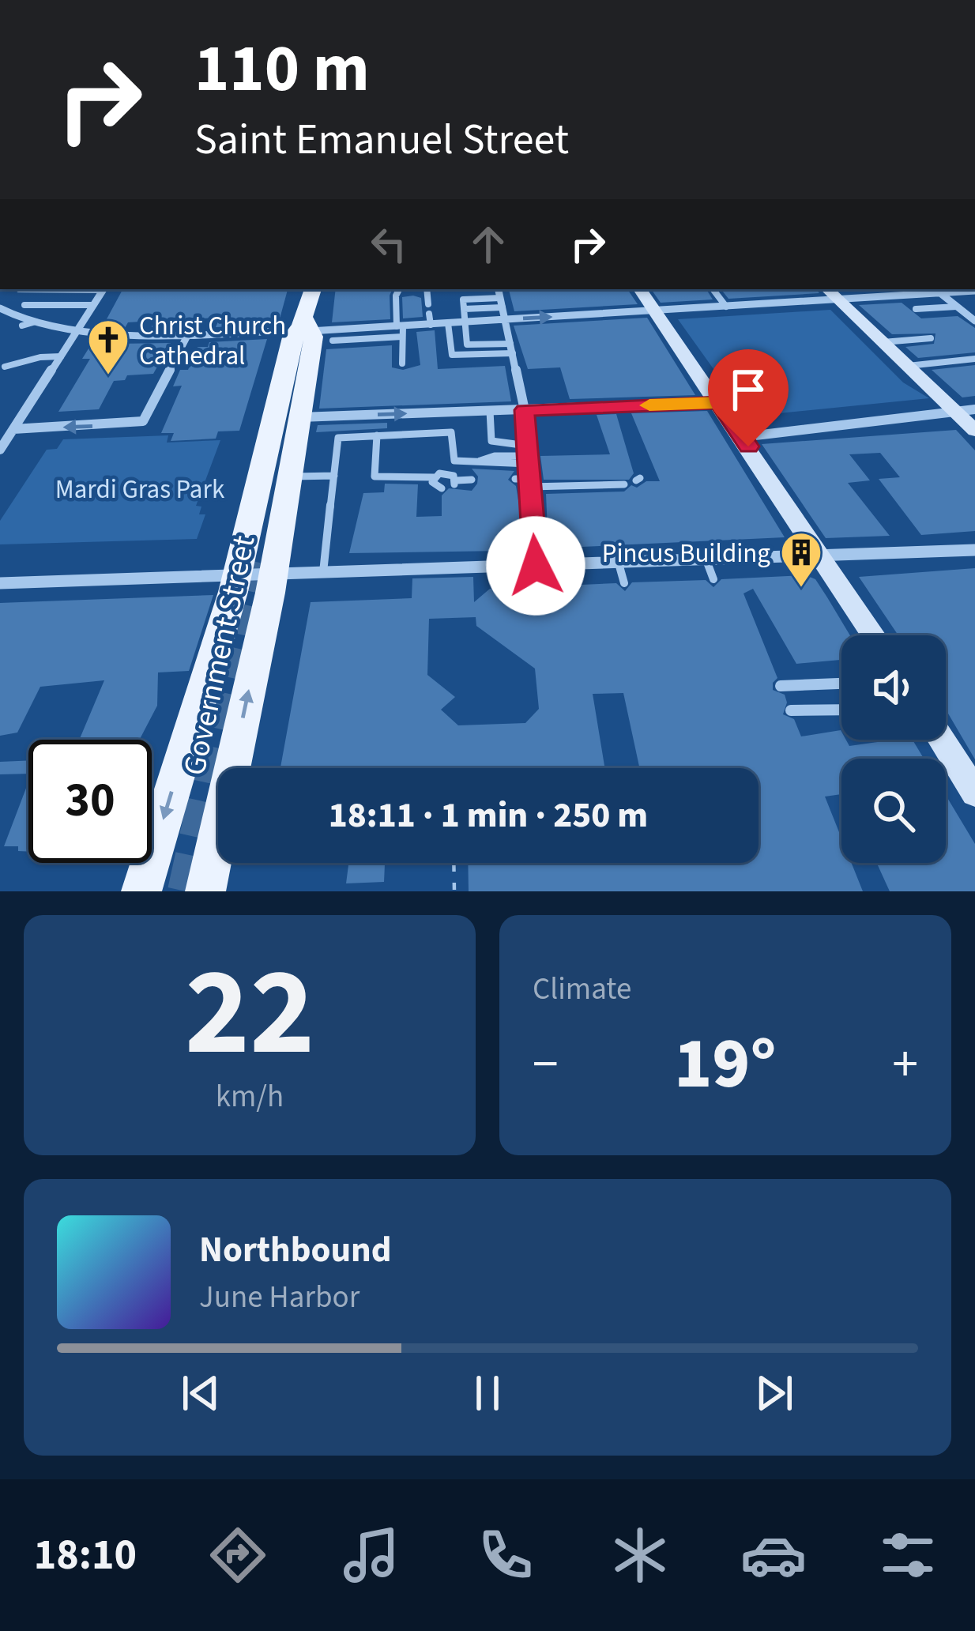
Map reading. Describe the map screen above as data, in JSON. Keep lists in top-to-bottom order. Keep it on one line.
{"streets":{"main road":["Government Street"]},"parks":["Mardi Gras Park"],"places":{"church":["Christ Church Cathedral"],"building":["Pincus Building"]},"page":{"turn":["110 m","Saint Emanuel Street"],"limit":"30","trip":"18:11 · 1 min · 250 m","tile":[["22","km/h"],"Climate"],"heat":["−","19°","+"],"song":["Northbound","June Harbor"],"tabs":"18:10"}}
